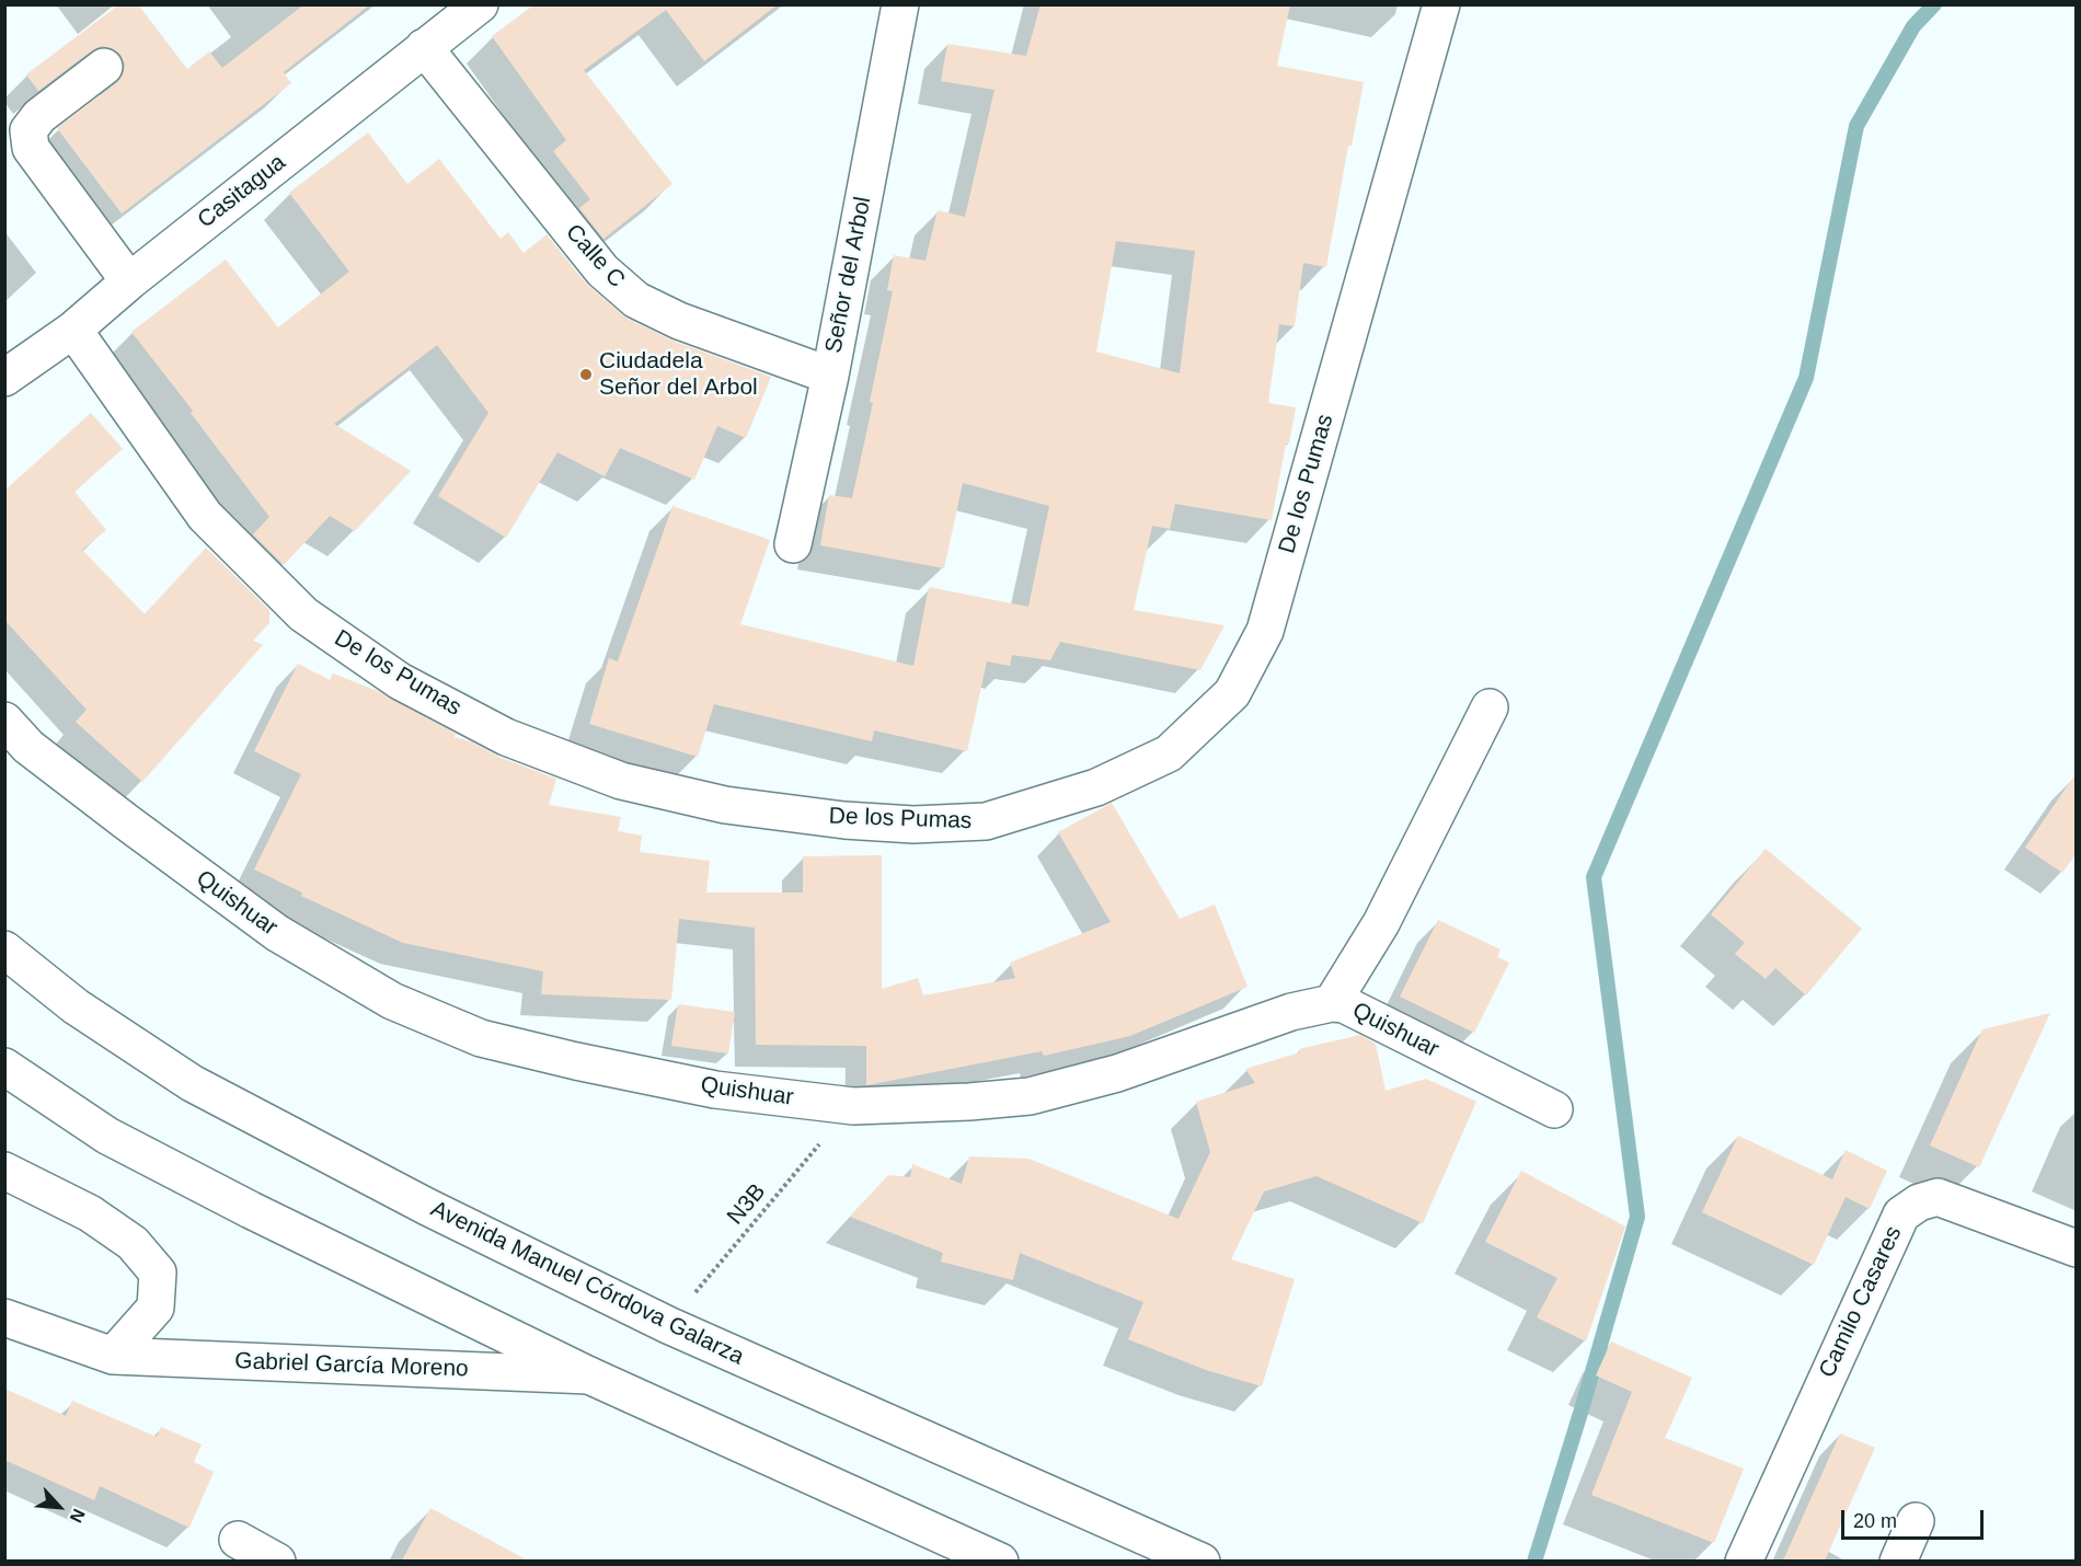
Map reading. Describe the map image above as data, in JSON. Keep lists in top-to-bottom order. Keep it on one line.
{"streets":{"street":["Casitagua","Calle C","Señor del Arbol","De los Pumas","Quishuar","Avenida Manuel Córdova Galarza","Camilo Casares","Gabriel García Moreno"],"path":["N3B"]},"crossings":[["Casitagua","Calle C"],["Casitagua","De los Pumas"],["Calle C","Señor del Arbol"],["Quishuar","N3B"],["N3B","Avenida Manuel Córdova Galarza"]],"places":["Ciudadela Señor del Arbol"],"scale_bar":"20 m","north":"bottom right"}
